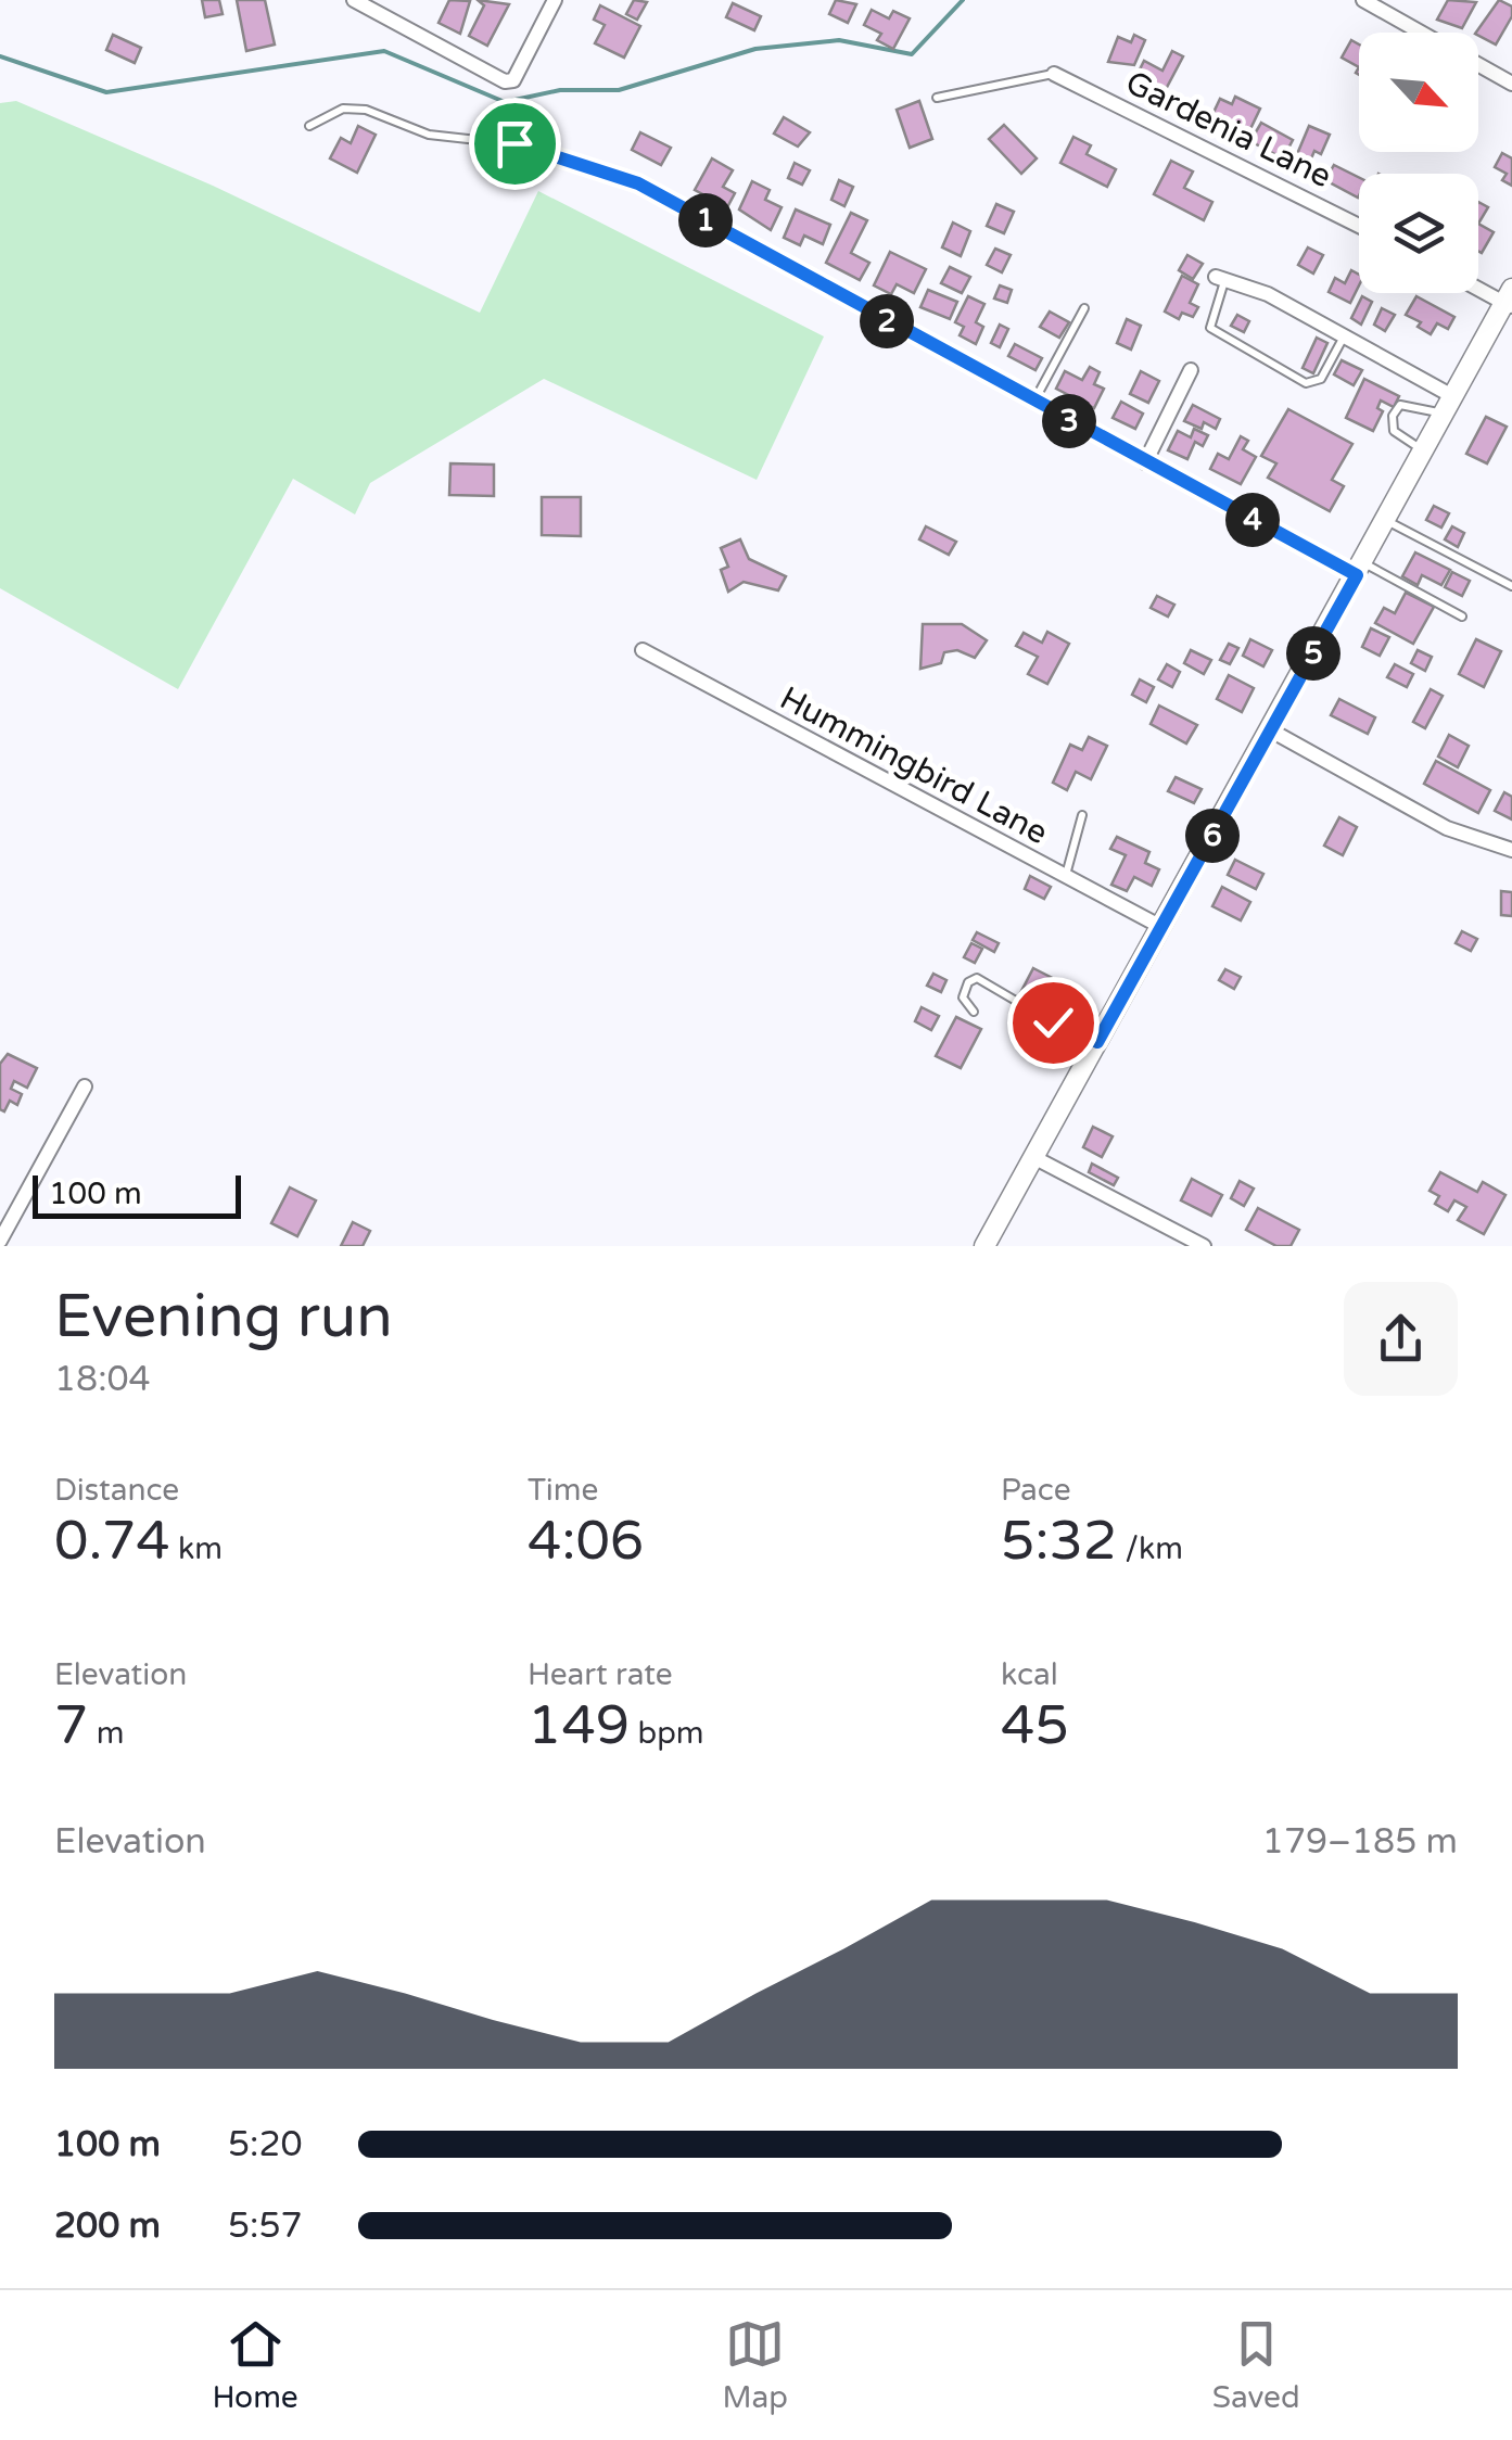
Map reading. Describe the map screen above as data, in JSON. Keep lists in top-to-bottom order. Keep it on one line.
{"streets":{"street":["Gardenia Lane","Hummingbird Lane"]},"scale_bar":"100 m","north":"bottom right","page":{"pins":["1","2","3","4","5","6"],"scale":"100 m","heading":["Evening run","18:04"],"stats":[["Distance","0.74 km"],["Time","4:06"],["Pace","5:32 /km"],["Elevation","7 m"],["Heart rate","149 bpm"],["kcal","45"]],"chart":["Elevation","179–185 m"],"list":[{"name":"100 m","note":"5:20"},{"name":"200 m","note":"5:57"}],"tabs":["Home","Map","Saved"]}}
